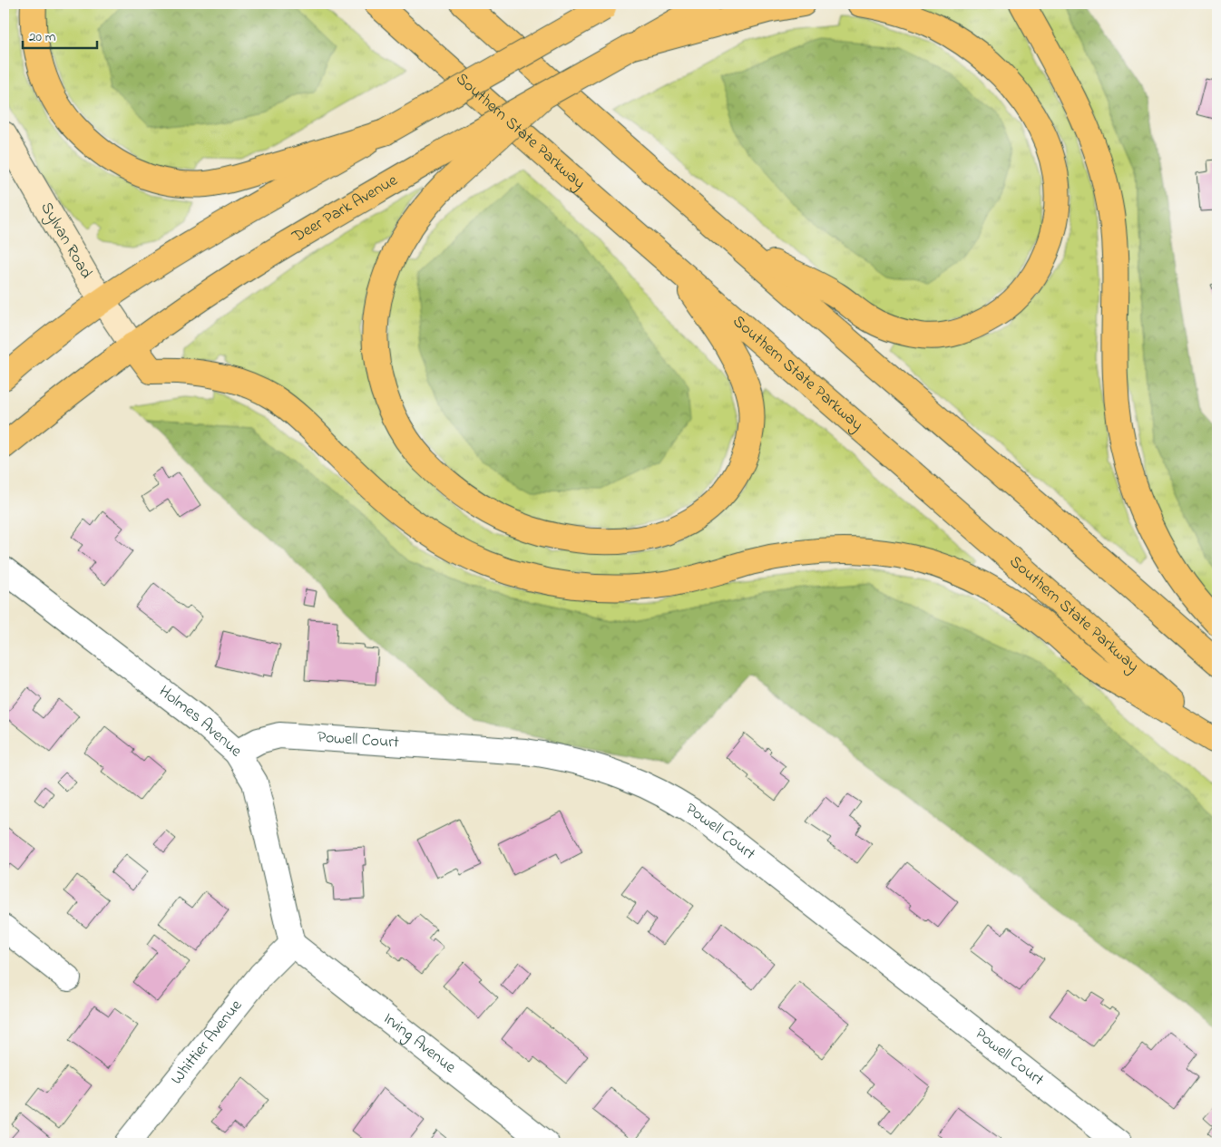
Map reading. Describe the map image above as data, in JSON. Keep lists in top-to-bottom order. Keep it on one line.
{"streets":{"main road":["Southern State Parkway","Deer Park Avenue"],"street":["Sylvan Road","Holmes Avenue","Powell Court","Whittier Avenue","Irving Avenue"]},"crossings":[["Deer Park Avenue","Sylvan Road"],["Holmes Avenue","Powell Court"],["Holmes Avenue","Whittier Avenue"],["Holmes Avenue","Irving Avenue"],["Whittier Avenue","Irving Avenue"]],"scale_bar":"20 m"}
